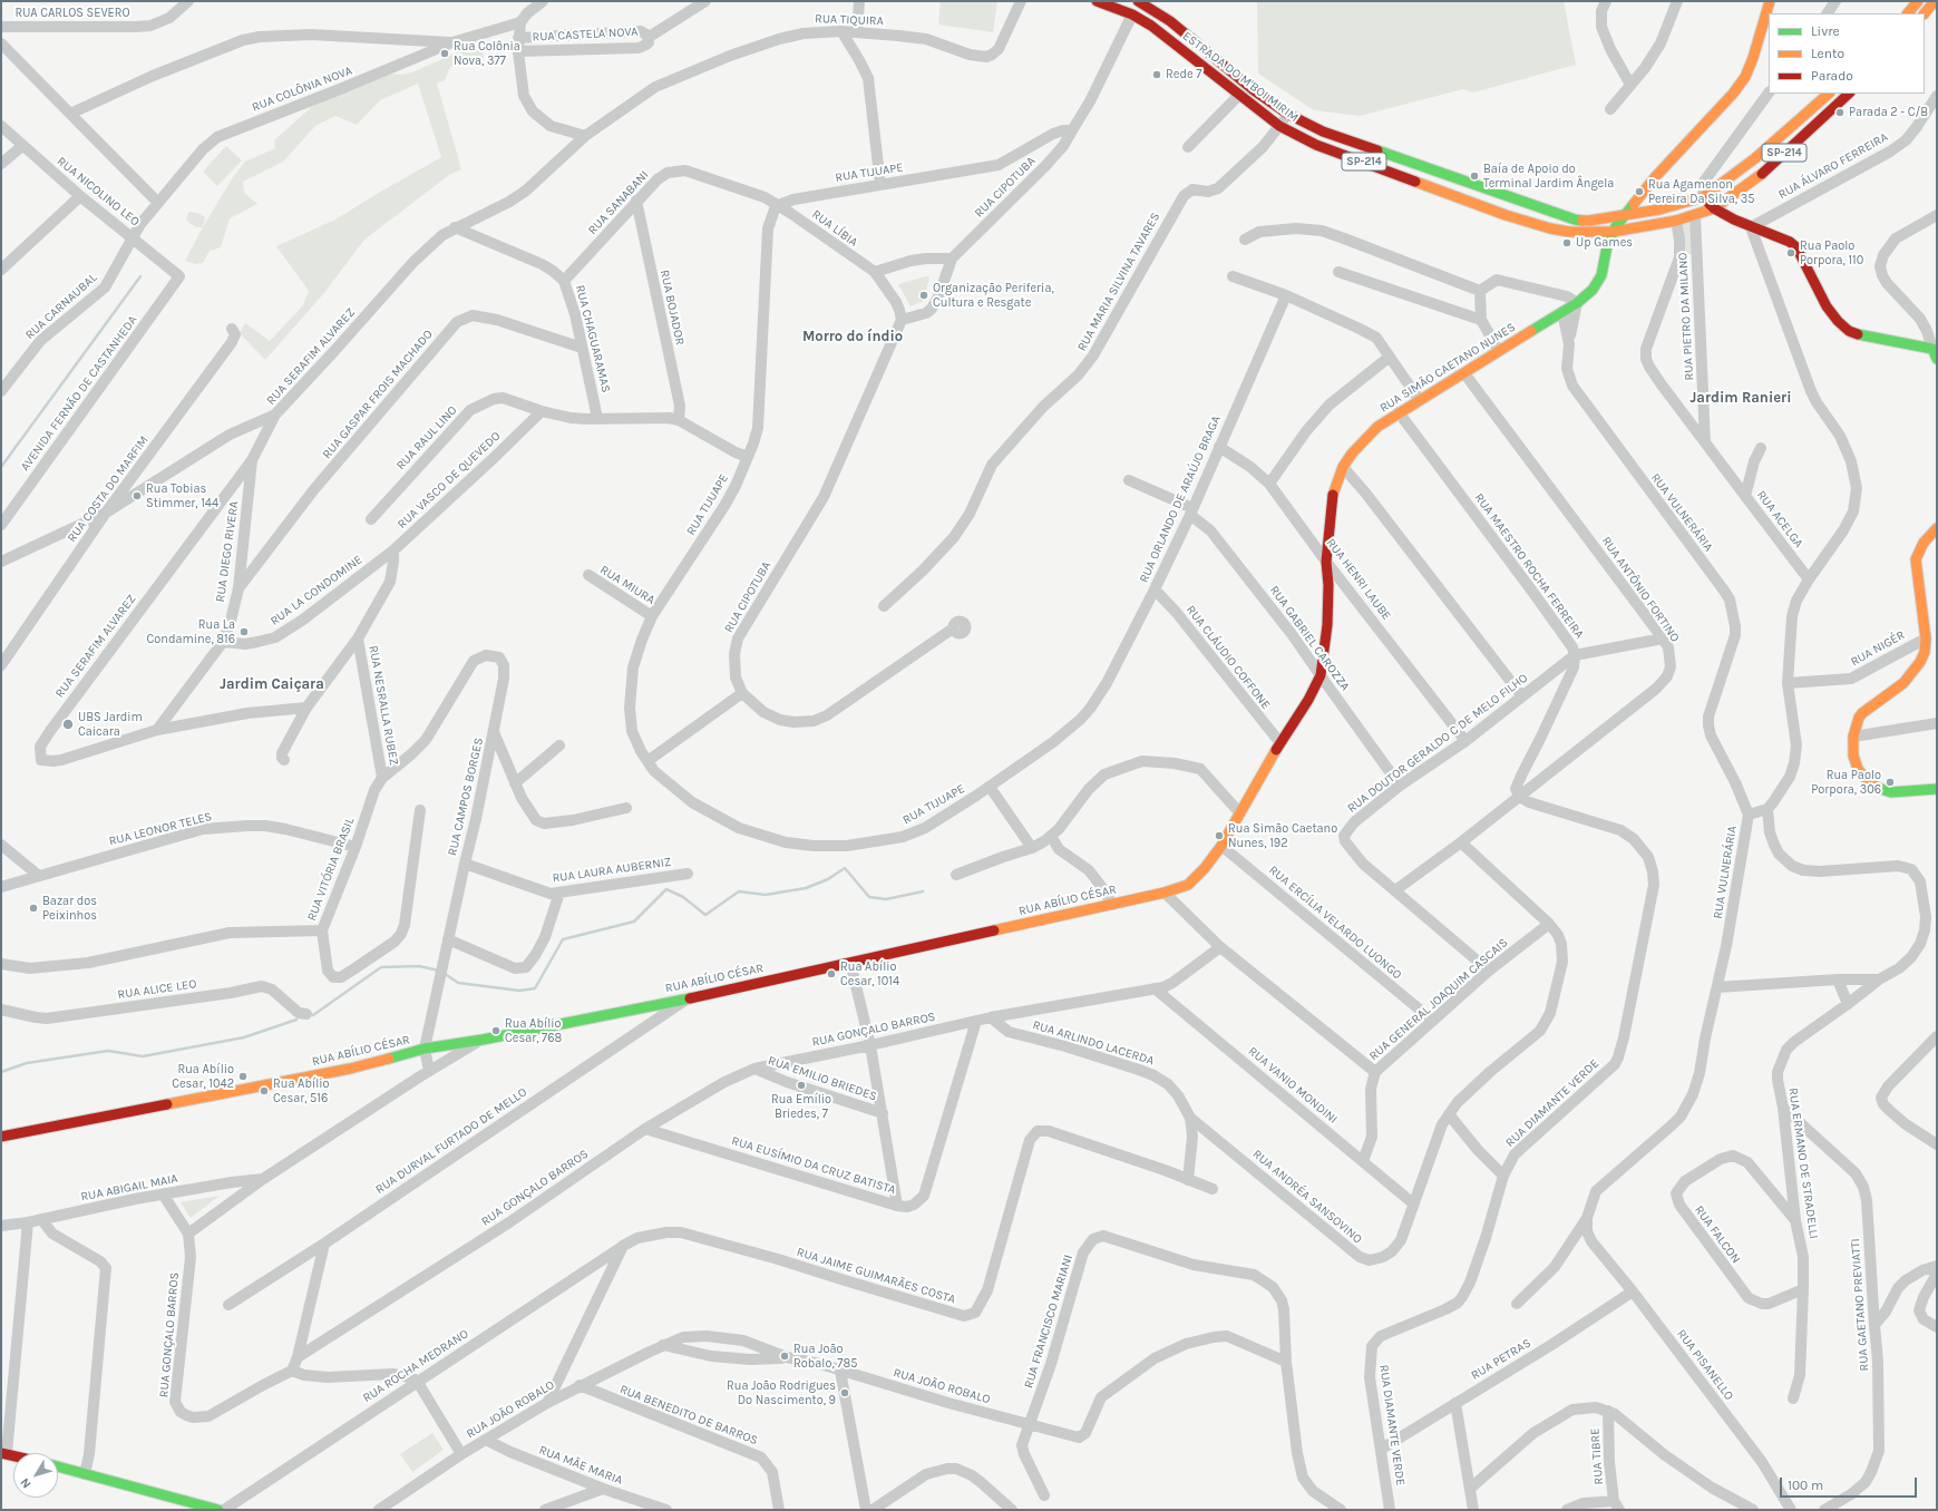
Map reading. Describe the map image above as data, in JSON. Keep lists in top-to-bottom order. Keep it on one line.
{"streets":{"main road":["ESTRADA DO M'BOI MIRIM","SP-214","RUA SIMÃO CAETANO NUNES","RUA ABÍLIO CÉSAR"],"street":["RUA CARLOS SEVERO","RUA TIQUIRA","RUA CASTELA NOVA","RUA COLÔNIA NOVA","RUA ÁLVARO FERREIRA","RUA TIJUAPE","RUA CIPOTUBA","RUA NICOLINO LEO","RUA SANABANI","RUA LÍBIA","RUA MARIA SILVINA TAVARES","RUA CARNAUBAL","RUA BOJADOR","RUA PIETRO DA MILANO","RUA CHAGUARAMAS","RUA SERAFIM ALVAREZ","AVENIDA FERNÃO DE CASTANHEDA","RUA GASPAR FROIS MACHADO","RUA RAUL LINO","RUA VASCO DE QUEVEDO","RUA COSTA DO MARFIM","RUA ORLANDO DE ARAÚJO BRAGA","RUA VULNERÁRIA","RUA ACELGA","RUA DIEGO RIVERA","RUA MAESTRO ROCHA FERREIRA","RUA HENRI LAUBE","RUA MIURA","RUA ANTÔNIO FORTINO","RUA LA CONDOMINE","RUA GABRIEL CAROZZA","RUA NIGÉR","RUA CLÁUDIO COFFONE","RUA NESRALLA RUBEZ","RUA DOUTOR GERALDO C DE MELO FILHO","RUA CAMPOS BORGES","RUA LEONOR TELES","RUA VITÓRIA BRASIL","RUA LAURA AUBERNIZ","RUA ERCÍLIA VELARDO LUONGO","RUA ALICE LEO","RUA GENERAL JOAQUIM CASCAIS","RUA GONÇALO BARROS","RUA ARLINDO LACERDA","RUA EMILIO BRIEDES","RUA VANIO MONDINI","RUA DIAMANTE VERDE","RUA DURVAL FURTADO DE MELLO","RUA ERMANO DE STRADELLI","RUA EUSÍMIO DA CRUZ BATISTA","RUA ABIGAIL MAIA","RUA ANDRÉA SANSOVINO","RUA FALCON","RUA JAIME GUIMARÃES COSTA","RUA GAETANO PREVIATTI","RUA FRANCISCO MARIANI","RUA PETRAS","RUA PISANELLO","RUA ROCHA MEDRANO","RUA JOÃO ROBALO","RUA BENEDITO DE BARROS","RUA TIBRE","RUA MÃE MARIA"]},"crossings":[["RUA TIQUIRA","RUA SERAFIM ALVAREZ"],["ESTRADA DO M'BOI MIRIM","RUA MARIA SILVINA TAVARES"],["ESTRADA DO M'BOI MIRIM","RUA PIETRO DA MILANO"],["ESTRADA DO M'BOI MIRIM","RUA SIMÃO CAETANO NUNES"],["RUA COLÔNIA NOVA","RUA NICOLINO LEO"],["RUA COLÔNIA NOVA","RUA CARNAUBAL"],["RUA TIJUAPE","RUA CIPOTUBA"],["RUA TIJUAPE","RUA SANABANI"],["RUA TIJUAPE","RUA LÍBIA"],["RUA TIJUAPE","RUA ORLANDO DE ARAÚJO BRAGA"],["RUA TIJUAPE","RUA MIURA"],["RUA NICOLINO LEO","RUA CARNAUBAL"],["RUA NICOLINO LEO","AVENIDA FERNÃO DE CASTANHEDA"],["RUA SANABANI","RUA LÍBIA"],["RUA SANABANI","RUA BOJADOR"],["RUA SANABANI","RUA CHAGUARAMAS"],["RUA CHAGUARAMAS","RUA SERAFIM ALVAREZ"],["RUA CHAGUARAMAS","RUA GASPAR FROIS MACHADO"],["RUA SERAFIM ALVAREZ","RUA DIEGO RIVERA"],["RUA SIMÃO CAETANO NUNES","RUA VULNERÁRIA"],["RUA SIMÃO CAETANO NUNES","RUA MAESTRO ROCHA FERREIRA"],["RUA SIMÃO CAETANO NUNES","RUA HENRI LAUBE"],["RUA SIMÃO CAETANO NUNES","RUA ANTÔNIO FORTINO"],["RUA SIMÃO CAETANO NUNES","RUA GABRIEL CAROZZA"],["RUA SIMÃO CAETANO NUNES","RUA ABÍLIO CÉSAR"],["RUA GASPAR FROIS MACHADO","RUA DIEGO RIVERA"],["RUA RAUL LINO","RUA VASCO DE QUEVEDO"],["RUA VASCO DE QUEVEDO","RUA LA CONDOMINE"],["RUA ORLANDO DE ARAÚJO BRAGA","RUA HENRI LAUBE"],["RUA ORLANDO DE ARAÚJO BRAGA","RUA GABRIEL CAROZZA"],["RUA ORLANDO DE ARAÚJO BRAGA","RUA CLÁUDIO COFFONE"],["RUA VULNERÁRIA","RUA PISANELLO"],["RUA DIEGO RIVERA","RUA LA CONDOMINE"],["RUA MAESTRO ROCHA FERREIRA","RUA ANTÔNIO FORTINO"],["RUA MAESTRO ROCHA FERREIRA","RUA DOUTOR GERALDO C DE MELO FILHO"],["RUA MAESTRO ROCHA FERREIRA","RUA DIAMANTE VERDE"],["RUA HENRI LAUBE","RUA DOUTOR GERALDO C DE MELO FILHO"],["RUA ANTÔNIO FORTINO","RUA DOUTOR GERALDO C DE MELO FILHO"],["RUA ANTÔNIO FORTINO","RUA DIAMANTE VERDE"],["RUA ANTÔNIO FORTINO","RUA ANDRÉA SANSOVINO"],["RUA GABRIEL CAROZZA","RUA DOUTOR GERALDO C DE MELO FILHO"],["RUA GABRIEL CAROZZA","RUA ABÍLIO CÉSAR"],["RUA CLÁUDIO COFFONE","RUA ABÍLIO CÉSAR"],["RUA NESRALLA RUBEZ","RUA CAMPOS BORGES"],["RUA NESRALLA RUBEZ","RUA VITÓRIA BRASIL"],["RUA DOUTOR GERALDO C DE MELO FILHO","RUA GENERAL JOAQUIM CASCAIS"],["RUA CAMPOS BORGES","RUA VITÓRIA BRASIL"],["RUA CAMPOS BORGES","RUA LAURA AUBERNIZ"],["RUA CAMPOS BORGES","RUA ABÍLIO CÉSAR"],["RUA CAMPOS BORGES","RUA ABIGAIL MAIA"],["RUA LEONOR TELES","RUA VITÓRIA BRASIL"],["RUA ABÍLIO CÉSAR","RUA ERCÍLIA VELARDO LUONGO"],["RUA ABÍLIO CÉSAR","RUA DURVAL FURTADO DE MELLO"],["RUA ABÍLIO CÉSAR","RUA ABIGAIL MAIA"],["RUA ERCÍLIA VELARDO LUONGO","RUA GENERAL JOAQUIM CASCAIS"],["RUA GENERAL JOAQUIM CASCAIS","RUA VANIO MONDINI"],["RUA GENERAL JOAQUIM CASCAIS","RUA ANDRÉA SANSOVINO"],["RUA GONÇALO BARROS","RUA ARLINDO LACERDA"],["RUA GONÇALO BARROS","RUA EMILIO BRIEDES"],["RUA GONÇALO BARROS","RUA VANIO MONDINI"],["RUA GONÇALO BARROS","RUA EUSÍMIO DA CRUZ BATISTA"],["RUA GONÇALO BARROS","RUA ABIGAIL MAIA"],["RUA ARLINDO LACERDA","RUA ANDRÉA SANSOVINO"],["RUA ARLINDO LACERDA","RUA JAIME GUIMARÃES COSTA"],["RUA VANIO MONDINI","RUA ANDRÉA SANSOVINO"],["RUA DIAMANTE VERDE","RUA PETRAS"],["RUA ERMANO DE STRADELLI","RUA FALCON"],["RUA ERMANO DE STRADELLI","RUA GAETANO PREVIATTI"],["RUA JAIME GUIMARÃES COSTA","RUA ROCHA MEDRANO"],["RUA FRANCISCO MARIANI","RUA JOÃO ROBALO"],["RUA PETRAS","RUA PISANELLO"],["RUA JOÃO ROBALO","RUA BENEDITO DE BARROS"],["RUA JOÃO ROBALO","RUA MÃE MARIA"]],"districts":["Morro do índio","Jardim Ranieri","Jardim Caiçara"],"places":["Rua Colônia Nova, 377","Rede 7","Parada 2 - C/B","Baía de Apoio do Terminal Jardim Ângela","Rua Agamenon Pereira Da Silva, 35","Up Games","Rua Paolo Porpora, 110","Organização Periferia, Cultura e Resgate","Rua Tobias Stimmer, 144","Rua La Condamine, 816","UBS Jardim Caicara","Rua Paolo Porpora, 306","Rua Simão Caetano Nunes, 192","Bazar dos Peixinhos","Rua Abílio Cesar, 1014","Rua Abílio Cesar, 768","Rua Abílio Cesar, 1042","Rua Emílio Briedes, 7","Rua Abílio Cesar, 516","Rua João Robalo, 785","Rua João Rodrigues Do Nascimento, 9"],"legend":["Livre","Lento","Parado"],"scale_bar":"100 m","north":"bottom left"}
